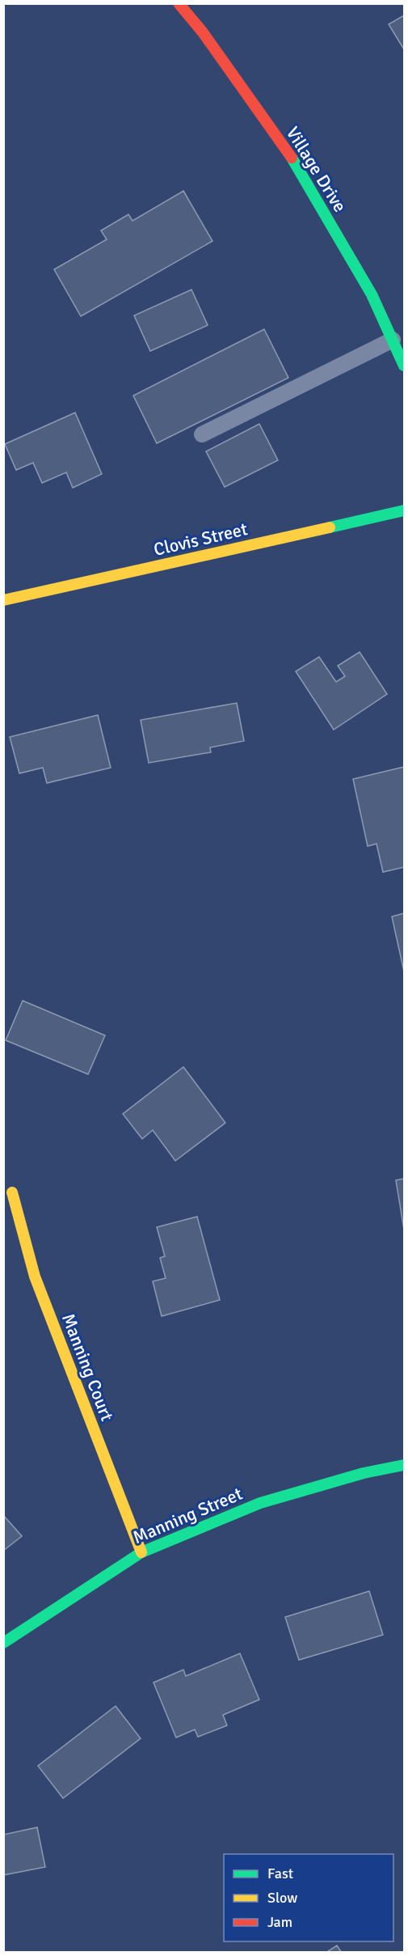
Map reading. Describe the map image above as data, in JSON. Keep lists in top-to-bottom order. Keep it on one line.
{"streets":{"street":["Village Drive","Clovis Street","Manning Court","Manning Street"]},"crossings":[["Manning Court","Manning Street"]],"legend":["Fast","Slow","Jam"]}
